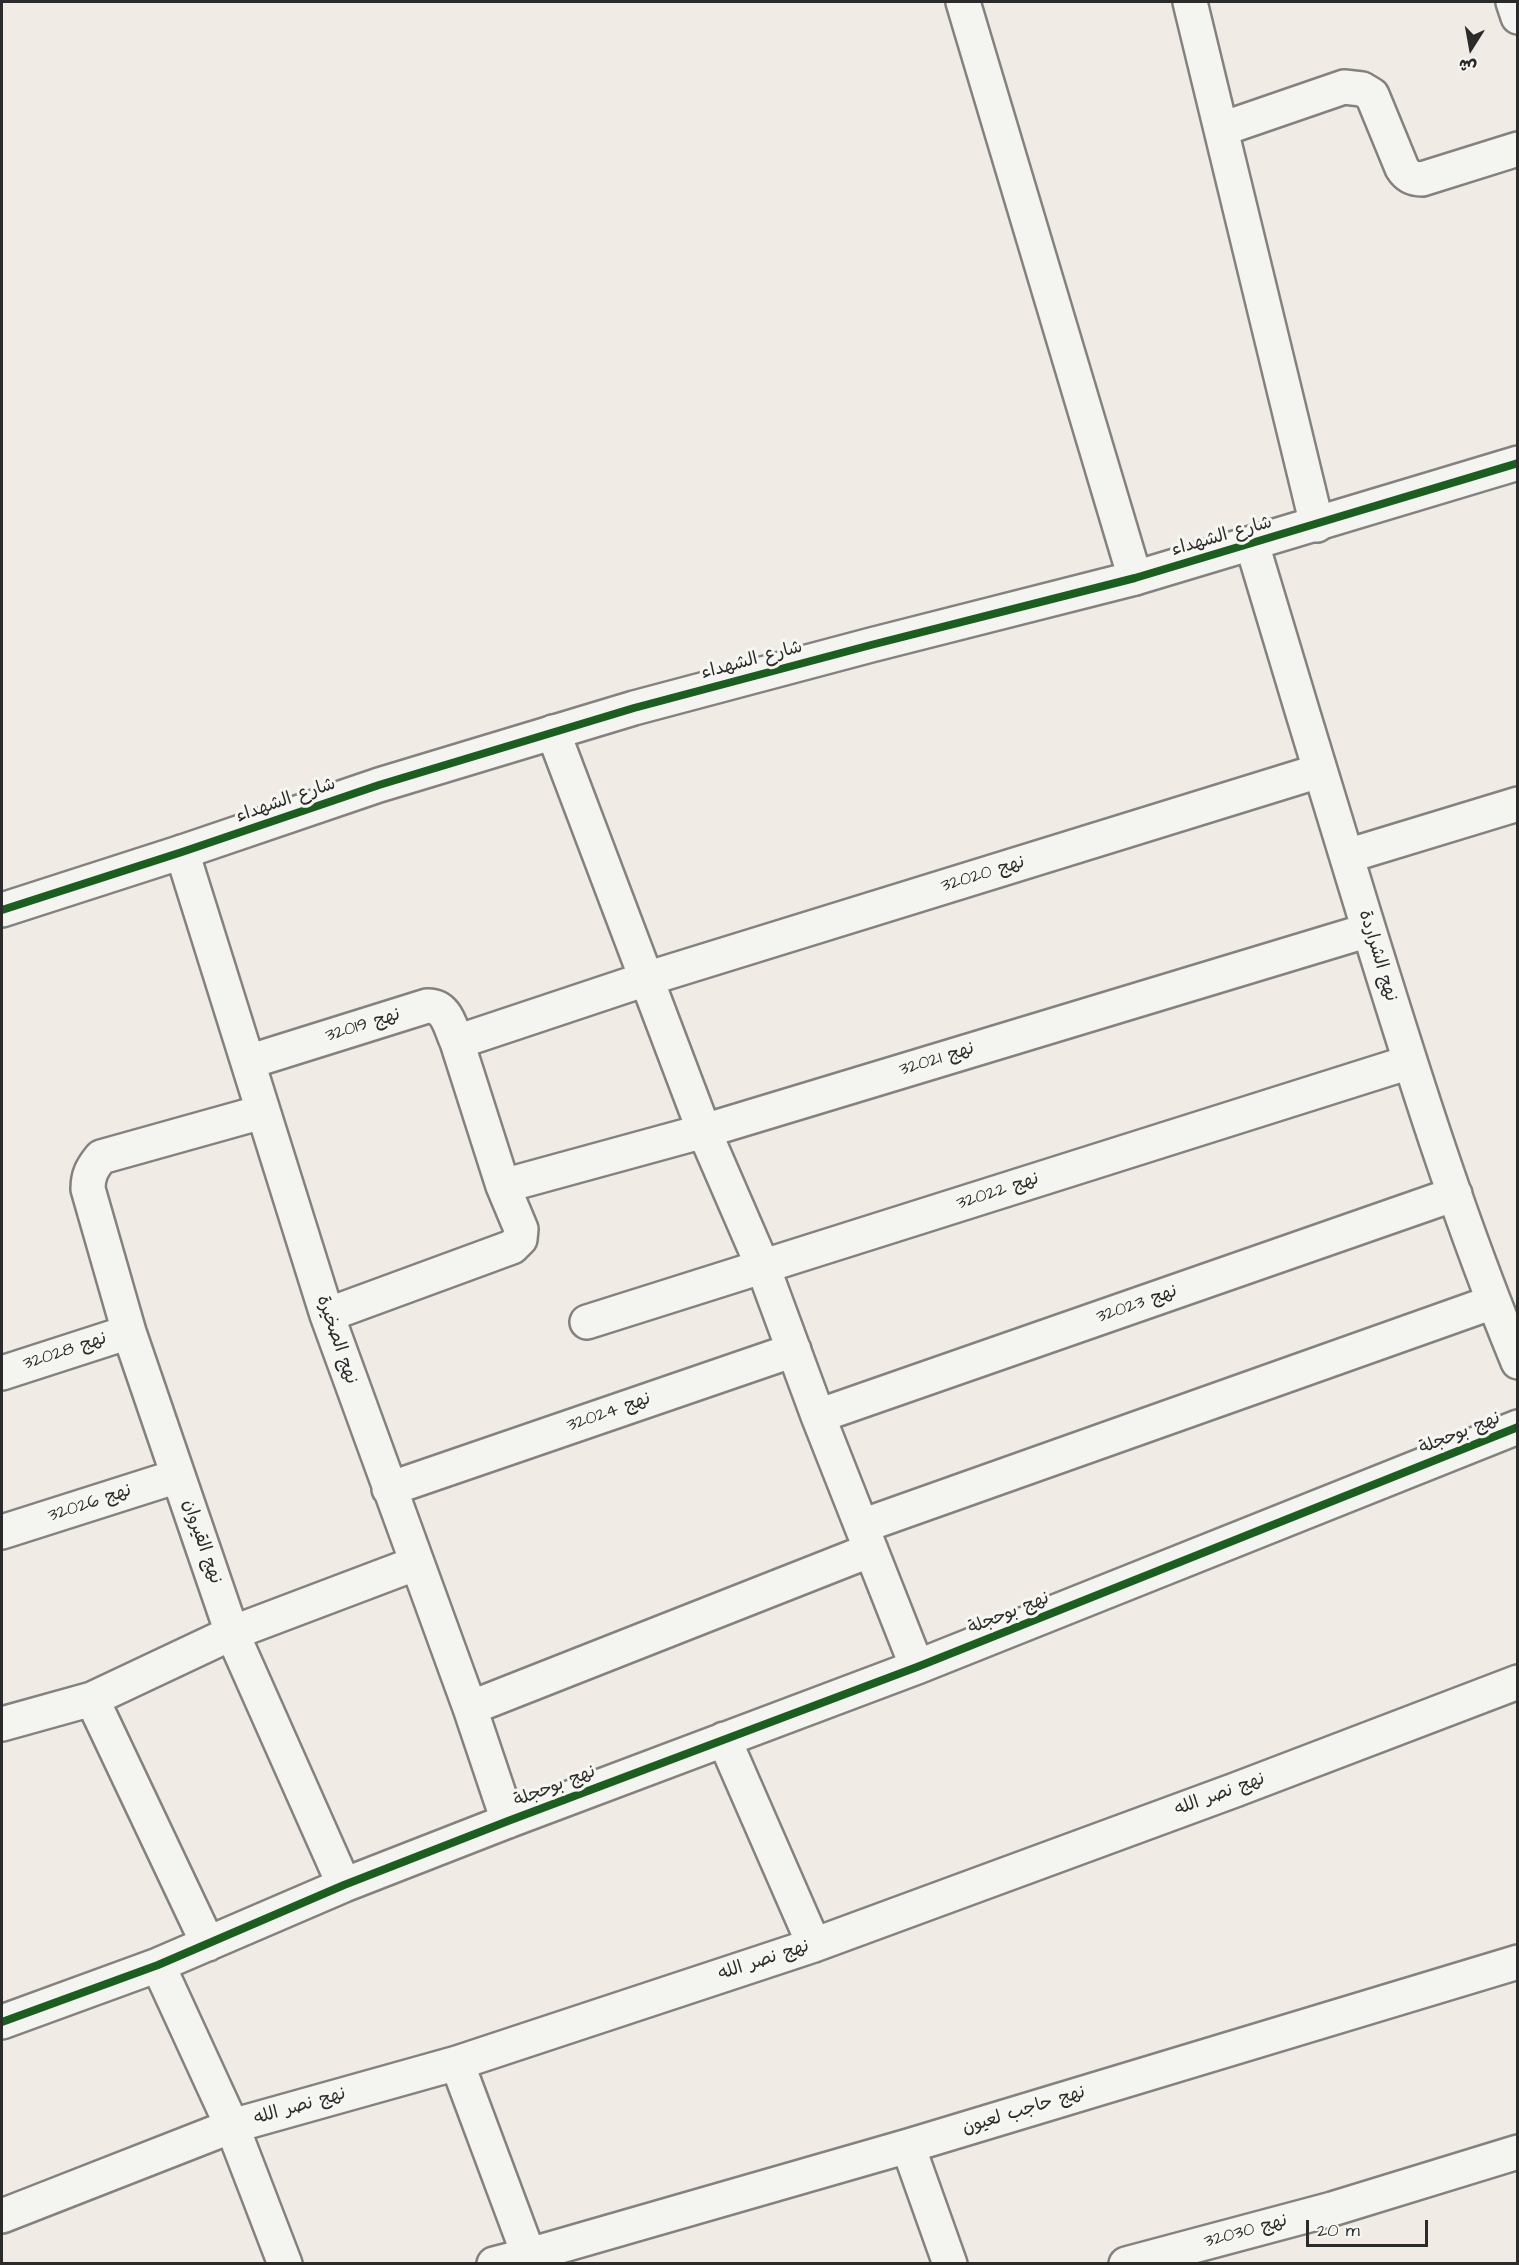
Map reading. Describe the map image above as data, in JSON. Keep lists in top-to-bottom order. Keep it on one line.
{"streets":{"street":["شارع الشهداء","نهج 32020","نهج الشراردة","نهج 32019","نهج 32021","نهج 32022","نهج 32023","نهج الصخيرة","نهج 32028","نهج 32024","نهج بوحجلة","نهج 32026","نهج القيروان","نهج نصر الله","نهج حاجب لعيون","نهج 32030"]},"crossings":[["شارع الشهداء","نهج الشراردة"],["شارع الشهداء","نهج الصخيرة"],["نهج 32020","نهج الشراردة"],["نهج 32020","نهج 32019"],["نهج الشراردة","نهج 32021"],["نهج الشراردة","نهج 32022"],["نهج الشراردة","نهج 32023"],["نهج 32019","نهج 32021"],["نهج 32019","نهج الصخيرة"],["نهج الصخيرة","نهج 32024"],["نهج الصخيرة","نهج بوحجلة"],["نهج الصخيرة","نهج القيروان"],["نهج 32028","نهج القيروان"],["نهج بوحجلة","نهج القيروان"],["نهج 32026","نهج القيروان"]],"scale_bar":"20 m","north":"bottom"}
